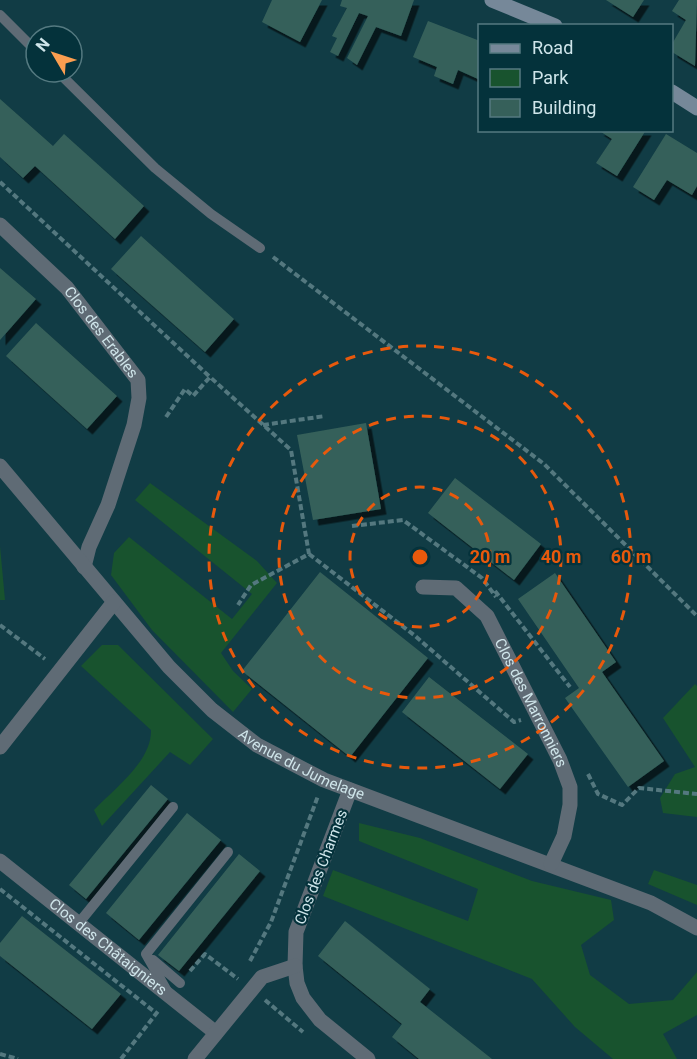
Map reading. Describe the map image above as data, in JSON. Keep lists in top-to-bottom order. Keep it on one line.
{"streets":{"street":["Clos des Erables","Clos des Marronniers","Avenue du Jumelage","Clos des Charmes","Clos des Châtaigniers"]},"crossings":[["Clos des Erables","Avenue du Jumelage"],["Clos des Marronniers","Avenue du Jumelage"],["Avenue du Jumelage","Clos des Charmes"]],"legend":["Road","Park","Building"],"north":"top left","rings":["20 m","40 m","60 m"]}
